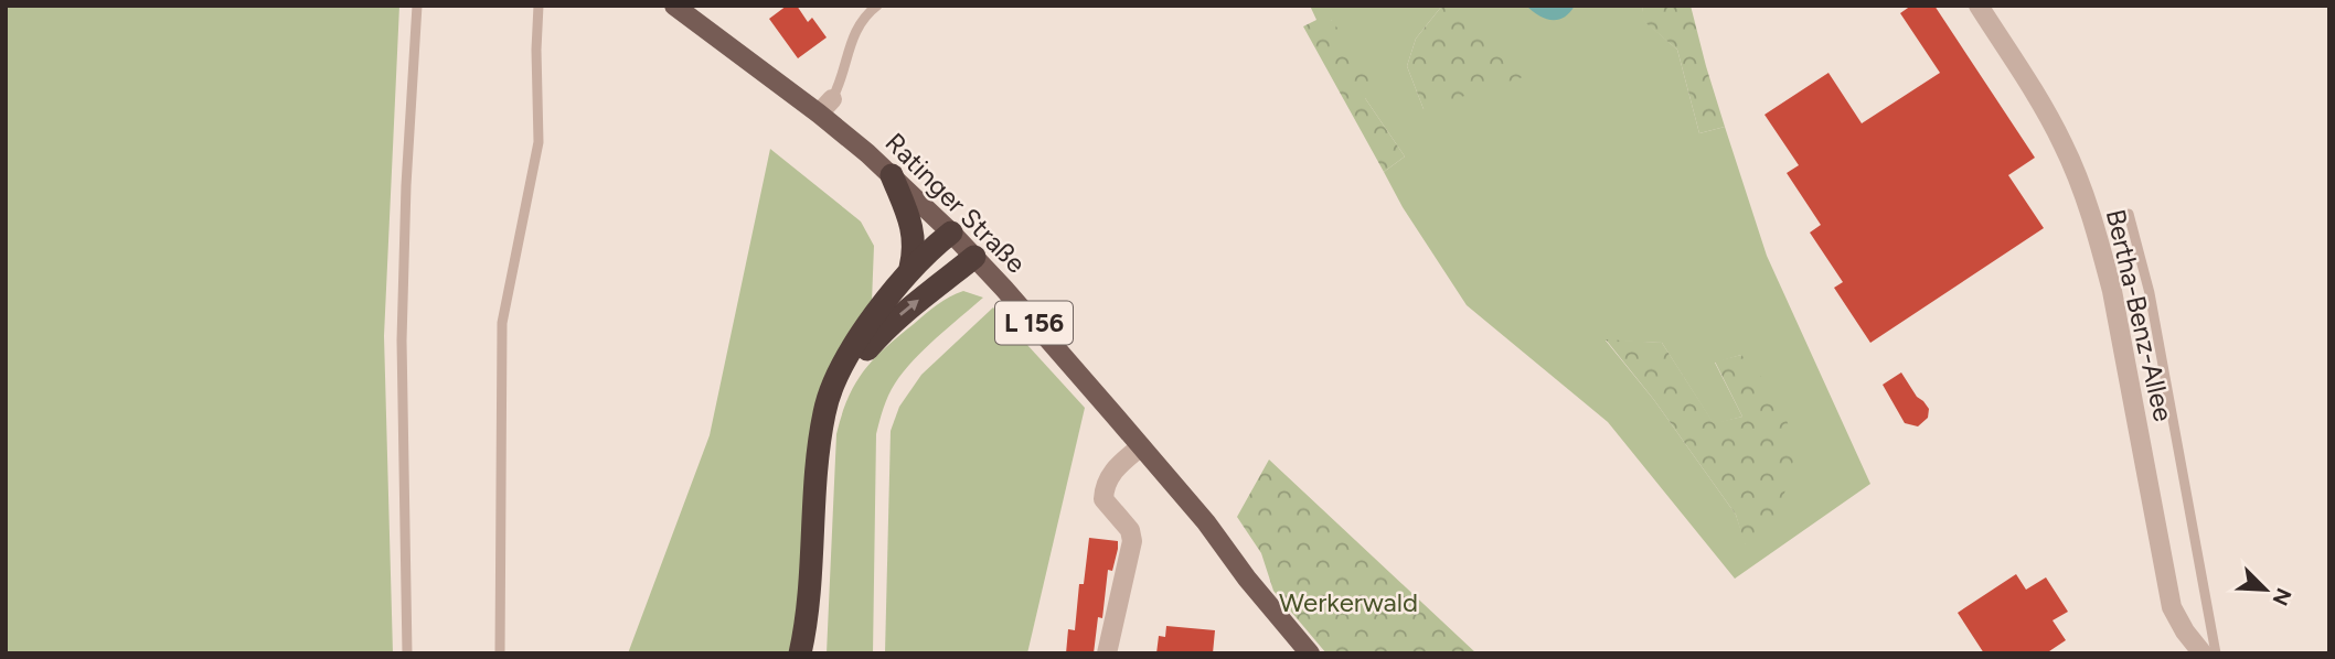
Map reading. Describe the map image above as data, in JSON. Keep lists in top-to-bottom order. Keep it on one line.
{"streets":{"main road":["Ratinger Straße","L 156"],"street":["Bertha-Benz-Allee"]},"parks":["Werkerwald"],"north":"bottom right"}
